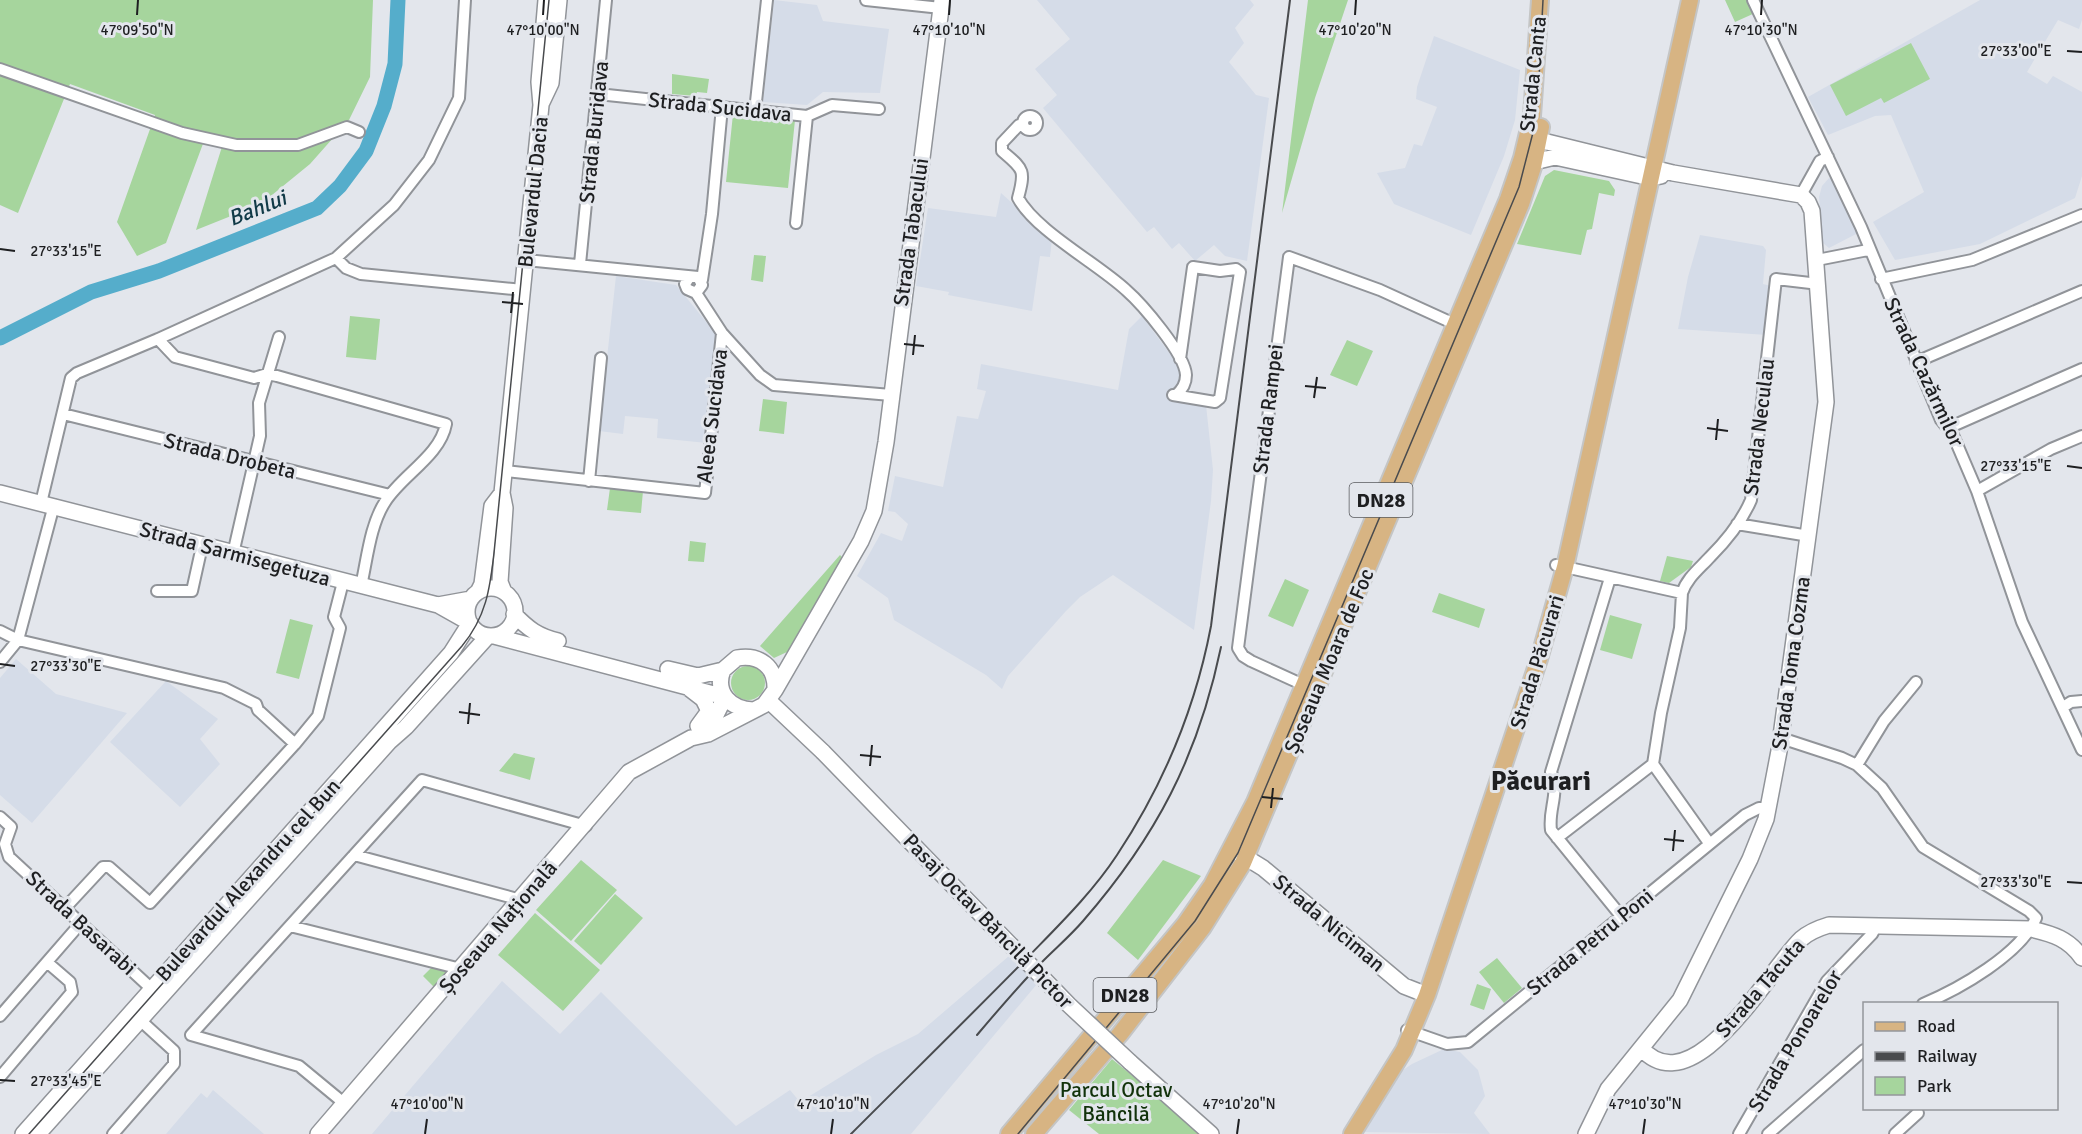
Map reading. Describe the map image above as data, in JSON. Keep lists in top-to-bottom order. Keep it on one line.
{"streets":{"main road":["Strada Canta","DN28","Șoseaua Moara de Foc","Strada Păcurari"],"street":["Strada Sucidava","Strada Buridava","Bulevardul Dacia","Strada Tabacului","Strada Cazărmilor","Strada Rampei","Aleea Sucidava","Strada Neculau","Strada Drobeta","Strada Sarmisegetuza","Strada Toma Cozma","Bulevardul Alexandru cel Bun","Pasaj Octav Băncilă Pictor","Strada Basarabi","Strada Niciman","Șoseaua Națională","Strada Petru Poni","Strada Tăcuta","Strada Ponoarelor"]},"crossings":[["Strada Canta","Șoseaua Moara de Foc"],["Strada Canta","Strada Păcurari"],["Strada Sucidava","Strada Buridava"],["Bulevardul Dacia","Aleea Sucidava"],["Strada Tabacului","Pasaj Octav Băncilă Pictor"],["Strada Tabacului","Șoseaua Națională"],["Strada Rampei","Șoseaua Moara de Foc"],["Strada Neculau","Strada Toma Cozma"],["DN28","Șoseaua Moara de Foc"],["DN28","Strada Niciman"],["Strada Sarmisegetuza","Bulevardul Alexandru cel Bun"],["Șoseaua Moara de Foc","Strada Niciman"],["Strada Păcurari","Strada Niciman"],["Strada Păcurari","Strada Petru Poni"],["Strada Toma Cozma","Strada Petru Poni"],["Strada Toma Cozma","Strada Tăcuta"],["Bulevardul Alexandru cel Bun","Strada Basarabi"],["Pasaj Octav Băncilă Pictor","Șoseaua Națională"],["Strada Tăcuta","Strada Ponoarelor"]],"districts":["Păcurari"],"water":["Bahlui"],"parks":["Parcul Octav Băncilă"],"legend":["Road","Railway","Park"],"coordinates":["47°09'50\"N","47°10'00\"N","47°10'10\"N","47°10'20\"N","47°10'30\"N","27°33'00\"E","27°33'15\"E","27°33'30\"E","27°33'45\"E"]}
